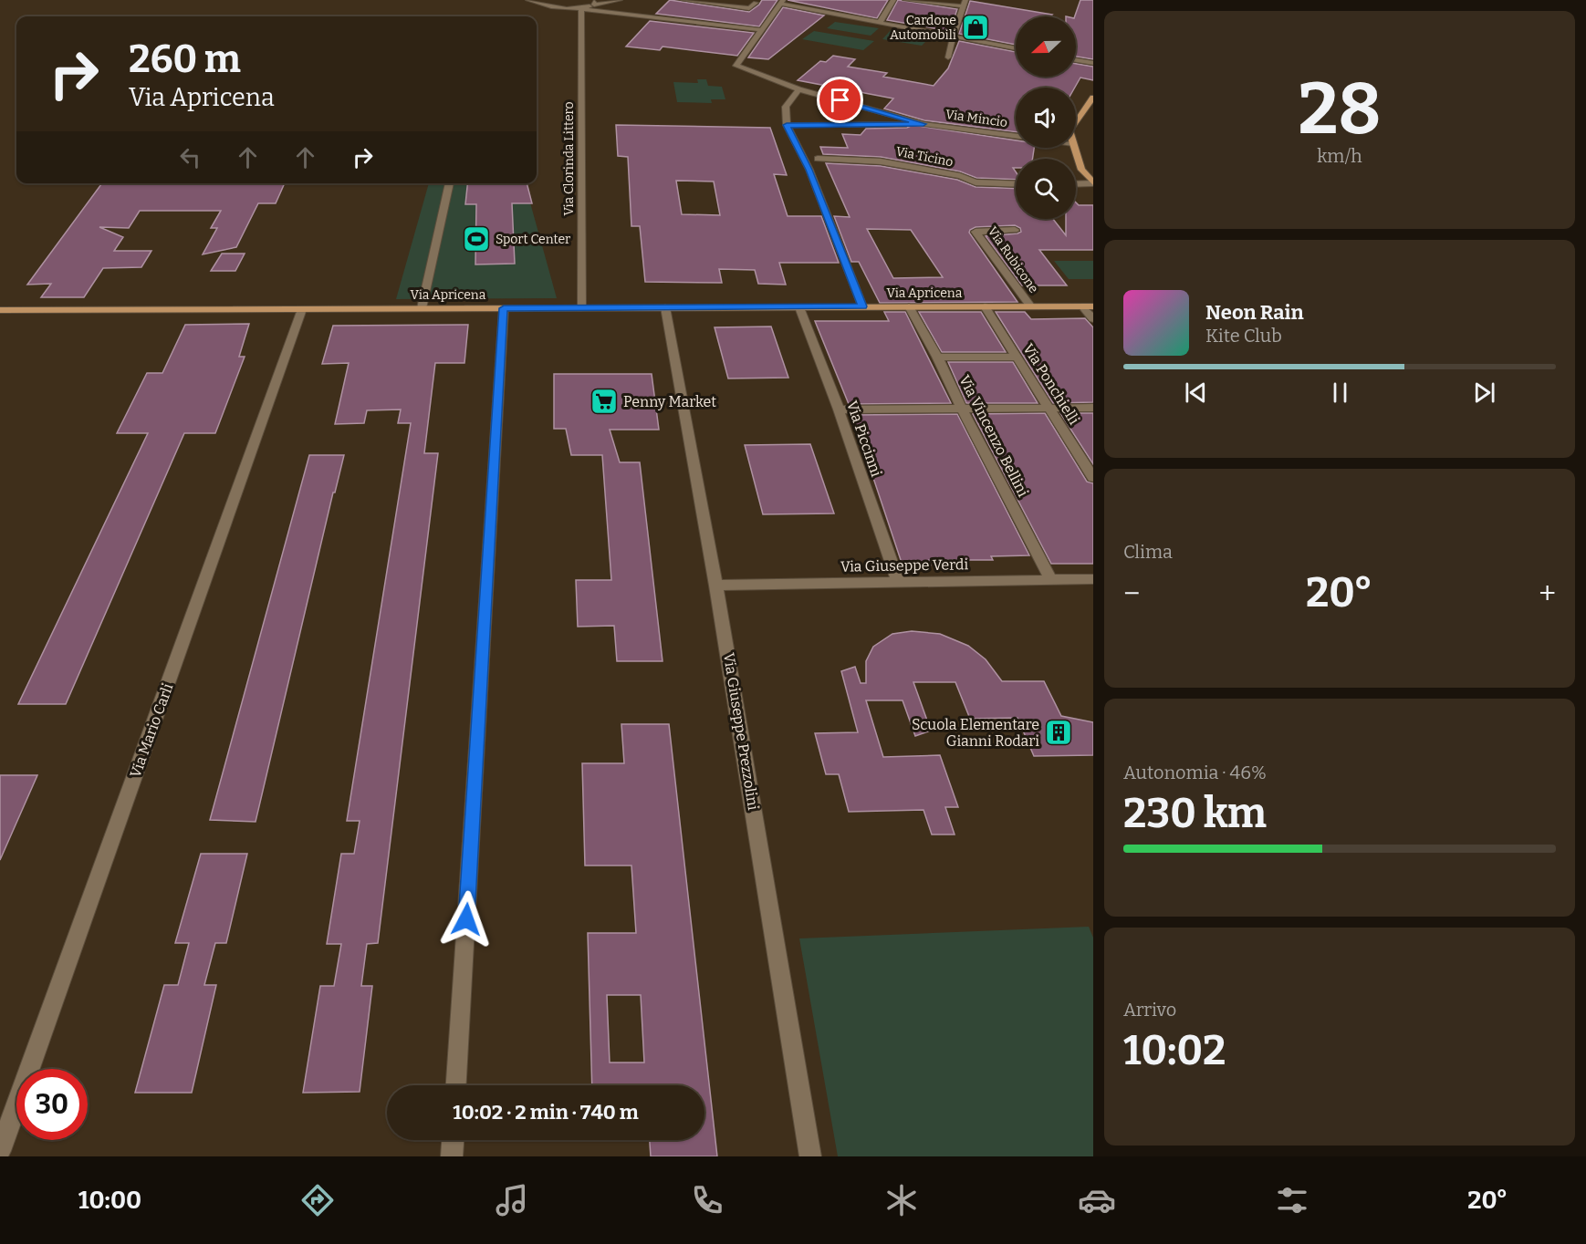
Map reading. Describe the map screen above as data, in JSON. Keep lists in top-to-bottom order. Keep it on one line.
{"streets":{"main road":["Via Apricena"],"street":["Via Mincio","Via Ticino","Via Clorinda Littero","Via Rubicone","Via Ponchielli","Via Vincenzo Bellini","Via Piccinni","Via Giuseppe Verdi","Via Mario Carli","Via Giuseppe Prezzolini"]},"crossings":[["Via Clorinda Littero","Via Apricena"],["Via Rubicone","Via Apricena"],["Via Apricena","Via Ponchielli"],["Via Apricena","Via Vincenzo Bellini"],["Via Apricena","Via Piccinni"],["Via Apricena","Via Mario Carli"],["Via Apricena","Via Giuseppe Prezzolini"],["Via Vincenzo Bellini","Via Giuseppe Verdi"],["Via Piccinni","Via Giuseppe Verdi"],["Via Giuseppe Verdi","Via Giuseppe Prezzolini"]],"places":{"shop":["Cardone Automobili"],"sports":["Sport Center"],"supermarket":["Penny Market"],"building":["Scuola Elementare Gianni Rodari"]},"north":"left","page":{"tile":[["28","km/h"],"Clima",["Autonomia · 46%","230 km"],["Arrivo","10:02"]],"turn":["260 m","Via Apricena"],"song":["Neon Rain","Kite Club"],"heat":["−","20°","+"],"limit":"30","trip":"10:02 · 2 min · 740 m","tabs":["10:00","20°"]}}
